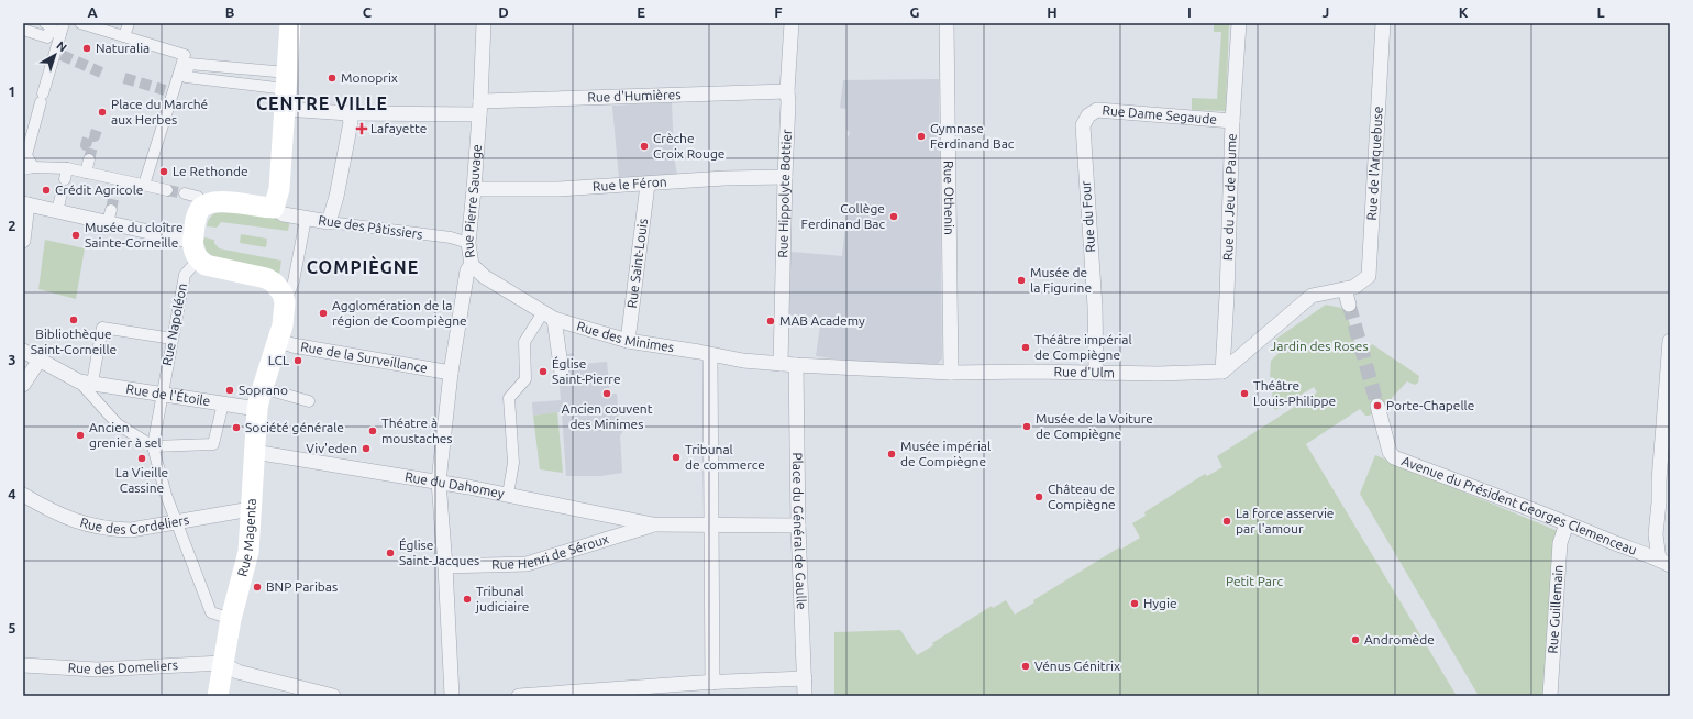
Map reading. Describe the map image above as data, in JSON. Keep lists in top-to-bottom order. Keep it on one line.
{"streets":{"main road":["Rue Magenta"],"street":["Rue d'Humières","Rue Dame Segaude","Rue de l'Arquebuse","Rue le Féron","Rue Hippolyte Bottier","Rue du Jeu de Paume","Rue Othenin","Rue Pierre Sauvage","Rue du Four","Rue des Pâtissiers","Rue Saint-Louis","Rue Napoléon","Rue des Minimes","Rue de la Surveillance","Rue d'Ulm","Rue de l'Étoile","Rue du Dahomey","Avenue du Président Georges Clemenceau","Rue des Cordeliers","Place du Général de Gaulle","Rue Henri de Séroux","Rue Guillemain","Rue des Domeliers"]},"crossings":[["Rue d'Humières","Rue Hippolyte Bottier"],["Rue d'Humières","Rue Pierre Sauvage"],["Rue Dame Segaude","Rue du Jeu de Paume"],["Rue Dame Segaude","Rue du Four"],["Rue le Féron","Rue Hippolyte Bottier"],["Rue le Féron","Rue Pierre Sauvage"],["Rue le Féron","Rue Saint-Louis"],["Rue Hippolyte Bottier","Rue des Minimes"],["Rue du Jeu de Paume","Rue d'Ulm"],["Rue Othenin","Rue d'Ulm"],["Rue Pierre Sauvage","Rue des Pâtissiers"],["Rue Pierre Sauvage","Rue des Minimes"],["Rue Pierre Sauvage","Rue de la Surveillance"],["Rue Pierre Sauvage","Rue du Dahomey"],["Rue Pierre Sauvage","Rue Henri de Séroux"],["Rue du Four","Rue d'Ulm"],["Rue Saint-Louis","Rue des Minimes"],["Rue Napoléon","Rue de l'Étoile"],["Rue des Minimes","Rue d'Ulm"],["Rue des Minimes","Place du Général de Gaulle"],["Rue de la Surveillance","Rue Magenta"],["Rue d'Ulm","Place du Général de Gaulle"],["Rue de l'Étoile","Rue Magenta"],["Rue du Dahomey","Rue Magenta"],["Rue du Dahomey","Rue Henri de Séroux"],["Avenue du Président Georges Clemenceau","Rue Guillemain"],["Rue des Cordeliers","Rue Magenta"],["Rue Magenta","Rue des Domeliers"]],"districts":["CENTRE VILLE","COMPIÈGNE"],"parks":["Jardin des Roses","Petit Parc"],"places":{"other":["Naturalia","Monoprix","Place du Marché aux Herbes","Gymnase Ferdinand Bac","Crèche Croix Rouge","Le Rethonde","Crédit Agricole","Collège Ferdinand Bac","Musée du cloître Sainte-Corneille","Musée de la Figurine","Agglomération de la région de Coompiègne","Bibliothèque Saint-Corneille","MAB Academy","Théâtre impérial de Compiègne","LCL","Église Saint-Pierre","Soprano","Ancien couvent des Minimes","Théâtre Louis-Philippe","Porte-Chapelle","Musée de la Voiture de Compiègne","Société générale","Théatre à moustaches","Ancien grenier à sel","Viv'eden","Musée impérial de Compiègne","Tribunal de commerce","La Vieille Cassine","Château de Compiègne","La force asservie par l'amour","Église Saint-Jacques","BNP Paribas","Tribunal judiciaire","Hygie","Andromède","Vénus Génitrix"],"health":["Lafayette"]},"north":"top right","grid":{"columns":["A","B","C","D","E","F","G","H","I","J","K","L"],"rows":["1","2","3","4","5"]}}
